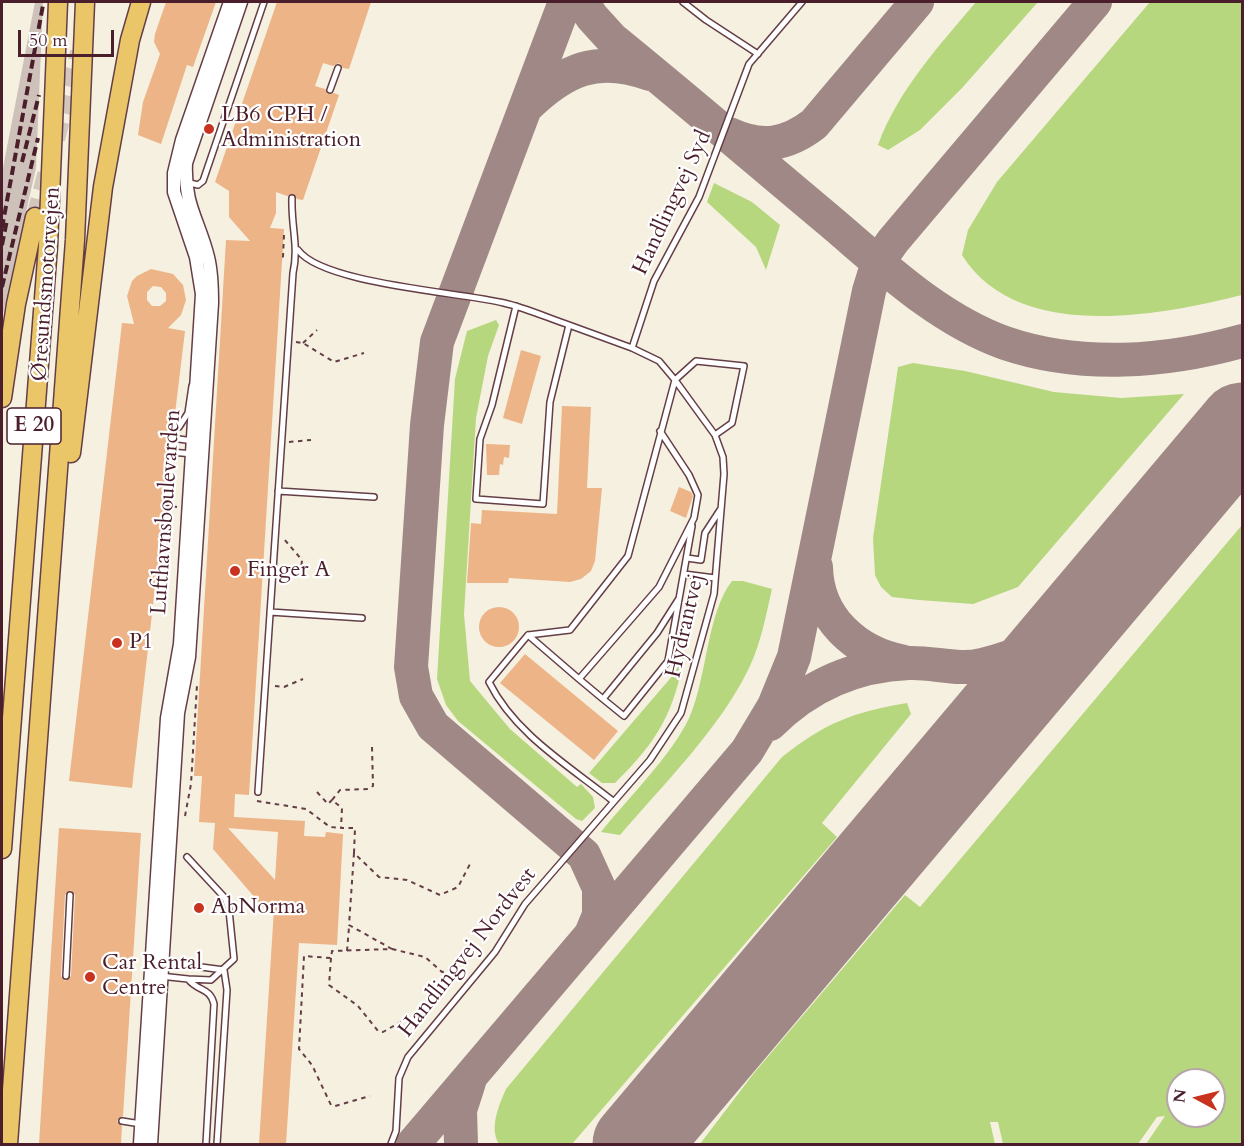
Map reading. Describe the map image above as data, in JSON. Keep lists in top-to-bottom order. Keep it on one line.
{"streets":{"highway":["Øresundsmotorvejen","E 20"],"street":["Lufthavnsboulevarden"],"lane":["Handlingvej Syd","Hydrantvej","Handlingvej Nordvest"]},"crossings":[["Hydrantvej","Handlingvej Nordvest"]],"places":["LB6 CPH / Administration","Finger A","P1","AbNorma","Car Rental Centre"],"scale_bar":"50 m","north":"left"}
